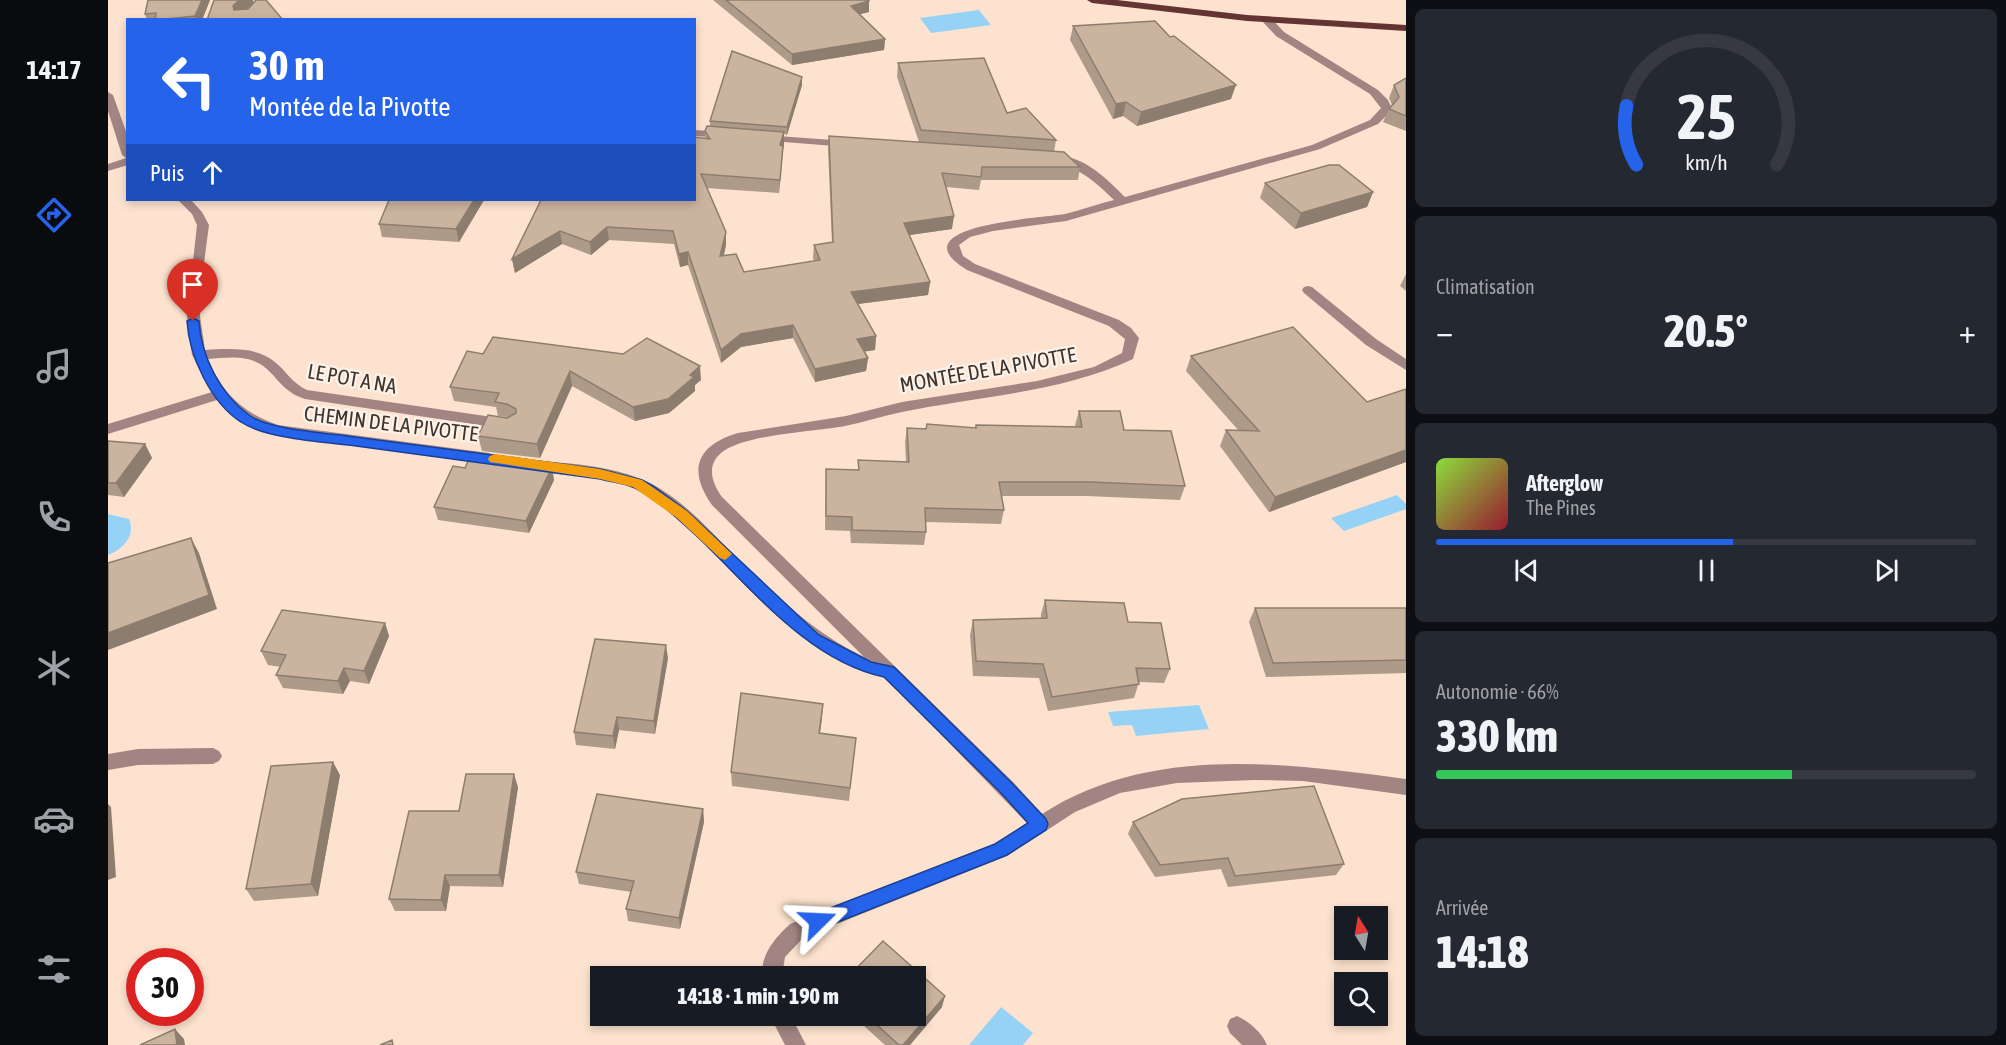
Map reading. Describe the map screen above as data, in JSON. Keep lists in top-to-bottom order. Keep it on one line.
{"streets":{"street":["MONTÉE DE LA PIVOTTE","LE POT A NA","CHEMIN DE LA PIVOTTE"]},"crossings":[["MONTÉE DE LA PIVOTTE","CHEMIN DE LA PIVOTTE"],["LE POT A NA","CHEMIN DE LA PIVOTTE"]],"north":"top","page":{"tabs":"14:17","turn":["30 m","Montée de la Pivotte"],"then":"Puis","tile":["Climatisation",["Autonomie · 66%","330 km"],["Arrivée","14:18"]],"heat":["−","20.5°","+"],"song":["Afterglow","The Pines"],"limit":"30","trip":"14:18 · 1 min · 190 m","gauge":["25","km/h"]}}
